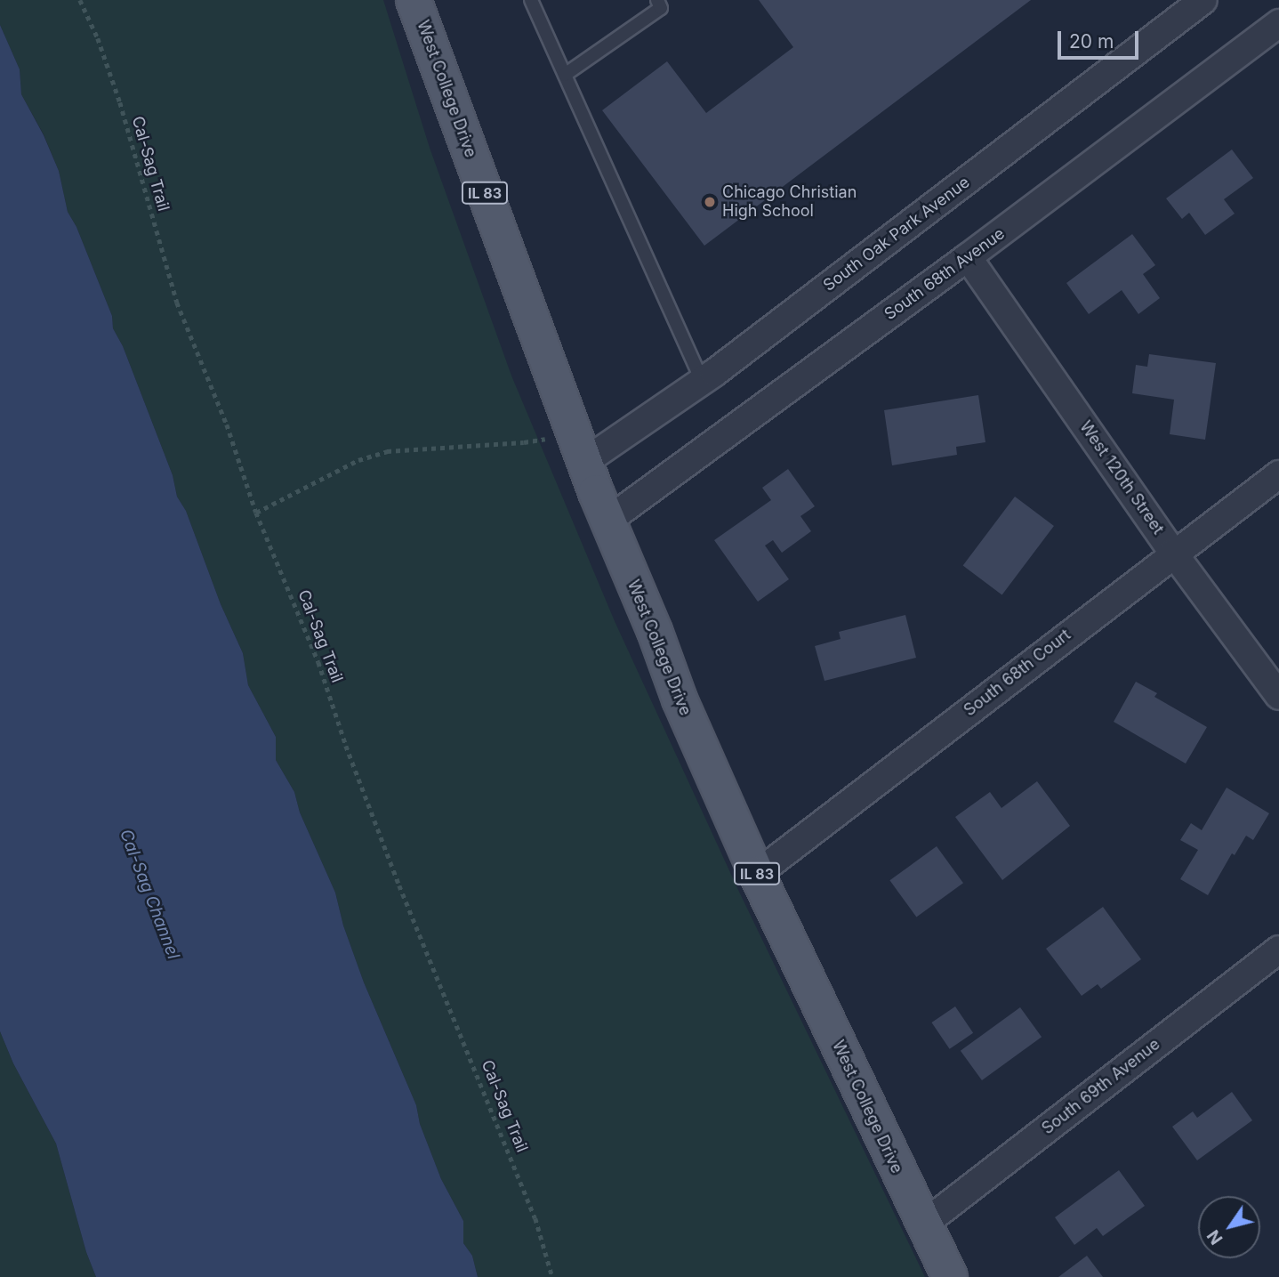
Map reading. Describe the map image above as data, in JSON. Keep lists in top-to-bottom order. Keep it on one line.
{"streets":{"main road":["West College Drive","IL 83"],"street":["South Oak Park Avenue","South 68th Avenue","West 120th Street","South 68th Court","South 69th Avenue"],"path":["Cal-Sag Trail"]},"crossings":[["West College Drive","South Oak Park Avenue"],["West College Drive","South 68th Avenue"],["West College Drive","South 68th Court"],["West College Drive","South 69th Avenue"],["South 68th Avenue","West 120th Street"],["West 120th Street","South 68th Court"]],"water":["Cal-Sag Channel"],"places":["Chicago Christian High School"],"scale_bar":"20 m","north":"bottom left"}
